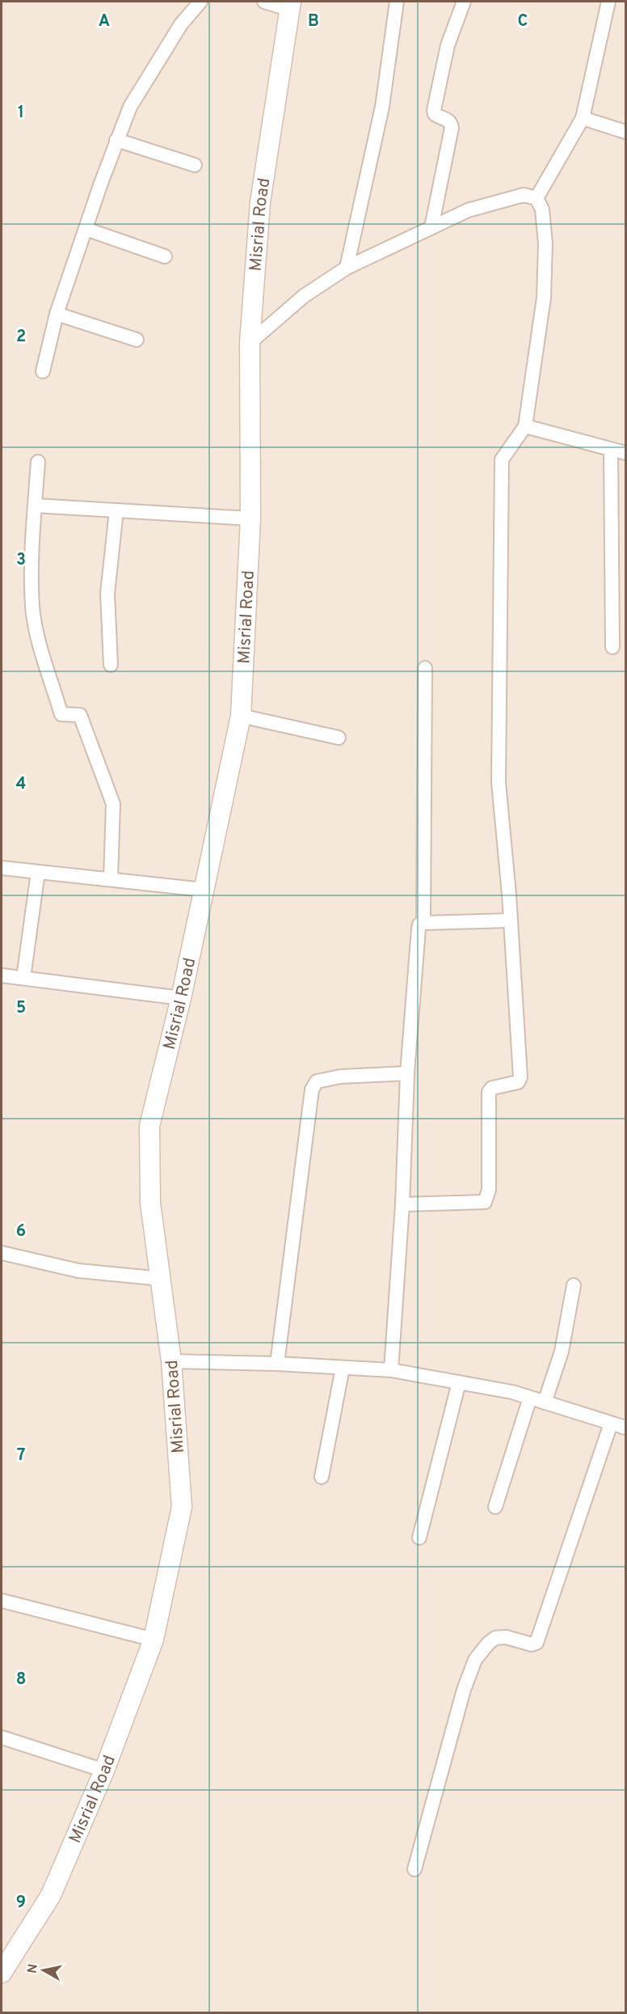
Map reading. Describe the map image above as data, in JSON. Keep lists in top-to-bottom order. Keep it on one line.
{"streets":{"main road":["Misrial Road"]},"north":"left","grid":{"columns":["A","B","C"],"rows":["1","2","3","4","5","6","7","8","9"]}}
